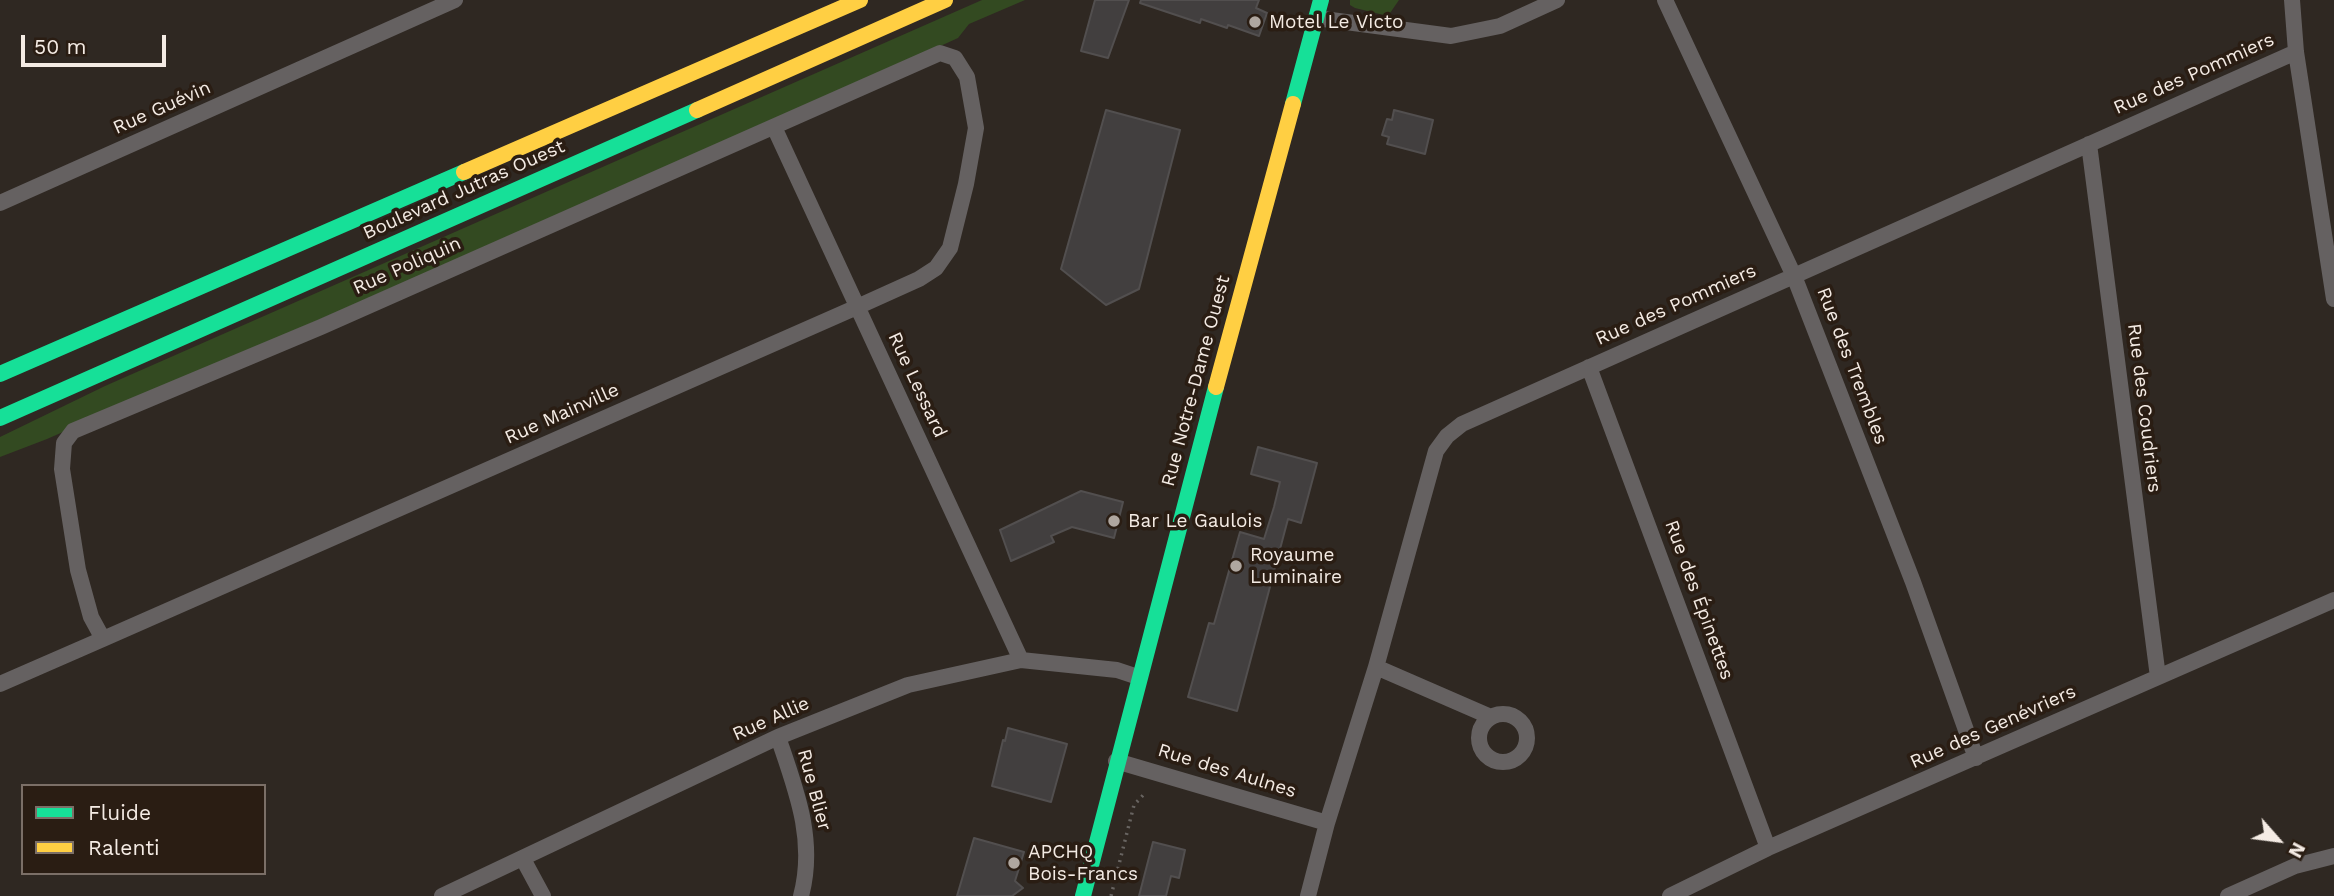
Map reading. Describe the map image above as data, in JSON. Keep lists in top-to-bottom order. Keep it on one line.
{"streets":{"main road":["Boulevard Jutras Ouest","Rue Notre-Dame Ouest"],"street":["Rue des Pommiers","Rue Guévin","Rue Poliquin","Rue des Trembles","Rue Lessard","Rue des Coudriers","Rue Mainville","Rue des Épinettes","Rue Allie","Rue des Genévriers","Rue des Aulnes","Rue Blier"]},"crossings":[["Rue des Pommiers","Rue des Trembles"],["Rue des Pommiers","Rue des Coudriers"],["Rue des Pommiers","Rue des Épinettes"],["Rue des Pommiers","Rue des Aulnes"],["Rue Poliquin","Rue Lessard"],["Rue Poliquin","Rue Mainville"],["Rue des Trembles","Rue des Genévriers"],["Rue Notre-Dame Ouest","Rue Allie"],["Rue Notre-Dame Ouest","Rue des Aulnes"],["Rue Lessard","Rue Mainville"],["Rue Lessard","Rue Allie"],["Rue des Coudriers","Rue des Genévriers"],["Rue des Épinettes","Rue des Genévriers"],["Rue Allie","Rue Blier"]],"places":["Motel Le Victo","Bar Le Gaulois","Royaume Luminaire","APCHQ Bois-Francs"],"legend":["Fluide","Ralenti"],"scale_bar":"50 m","north":"bottom right"}
